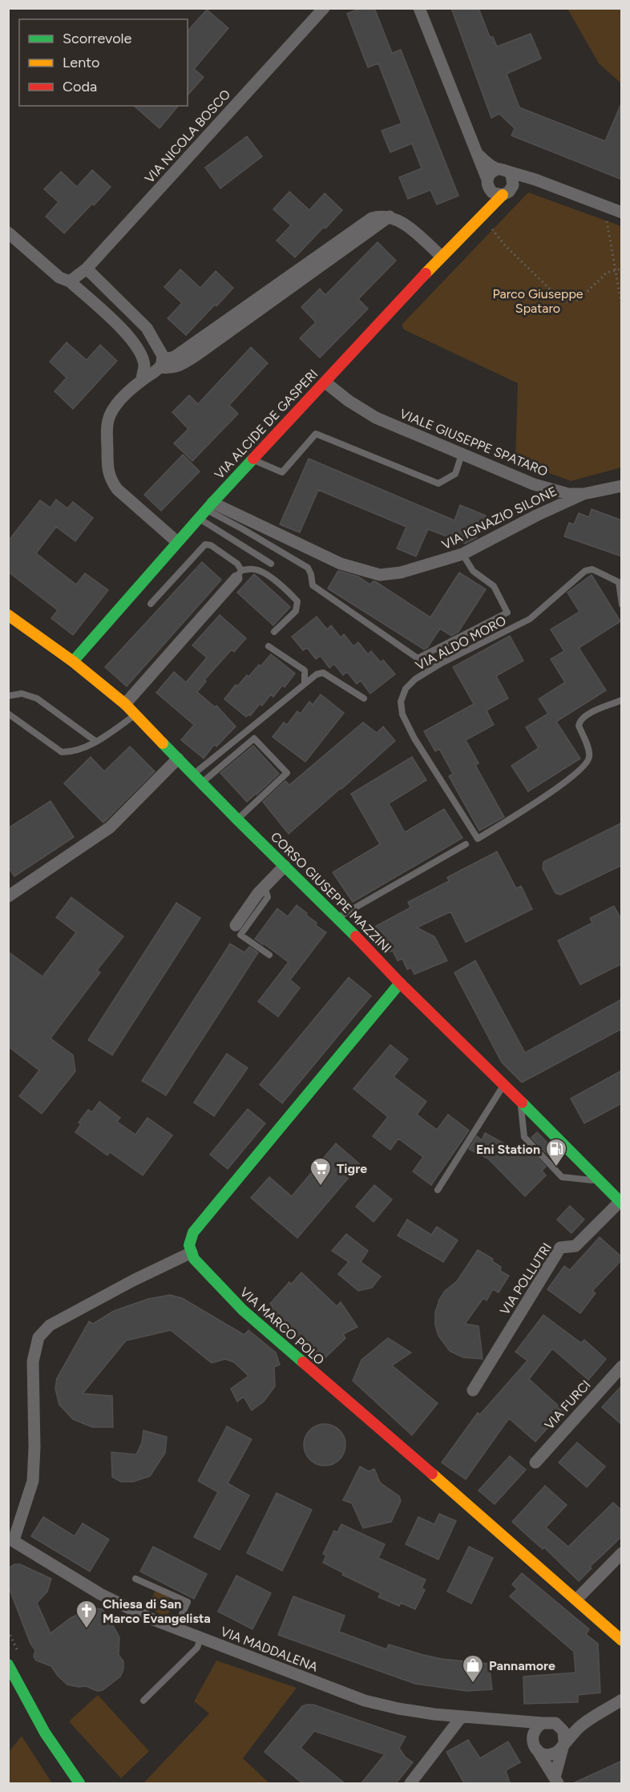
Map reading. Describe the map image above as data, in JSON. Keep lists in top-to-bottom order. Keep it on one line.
{"streets":{"street":["VIA NICOLA BOSCO","VIA ALCIDE DE GASPERI","VIALE GIUSEPPE SPATARO","VIA IGNAZIO SILONE","CORSO GIUSEPPE MAZZINI","VIA POLLUTRI","VIA MARCO POLO","VIA FURCI","VIA MADDALENA"],"lane":["VIA ALDO MORO"]},"crossings":[["VIA ALCIDE DE GASPERI","VIALE GIUSEPPE SPATARO"],["VIA ALCIDE DE GASPERI","VIA IGNAZIO SILONE"],["VIA ALCIDE DE GASPERI","CORSO GIUSEPPE MAZZINI"],["VIALE GIUSEPPE SPATARO","VIA IGNAZIO SILONE"],["CORSO GIUSEPPE MAZZINI","VIA POLLUTRI"]],"parks":["Parco Giuseppe Spataro"],"places":{"fuel station":["Eni Station"],"supermarket":["Tigre"],"church":["Chiesa di San Marco Evangelista"],"shop":["Pannamore"]},"legend":["Scorrevole","Lento","Coda"]}
